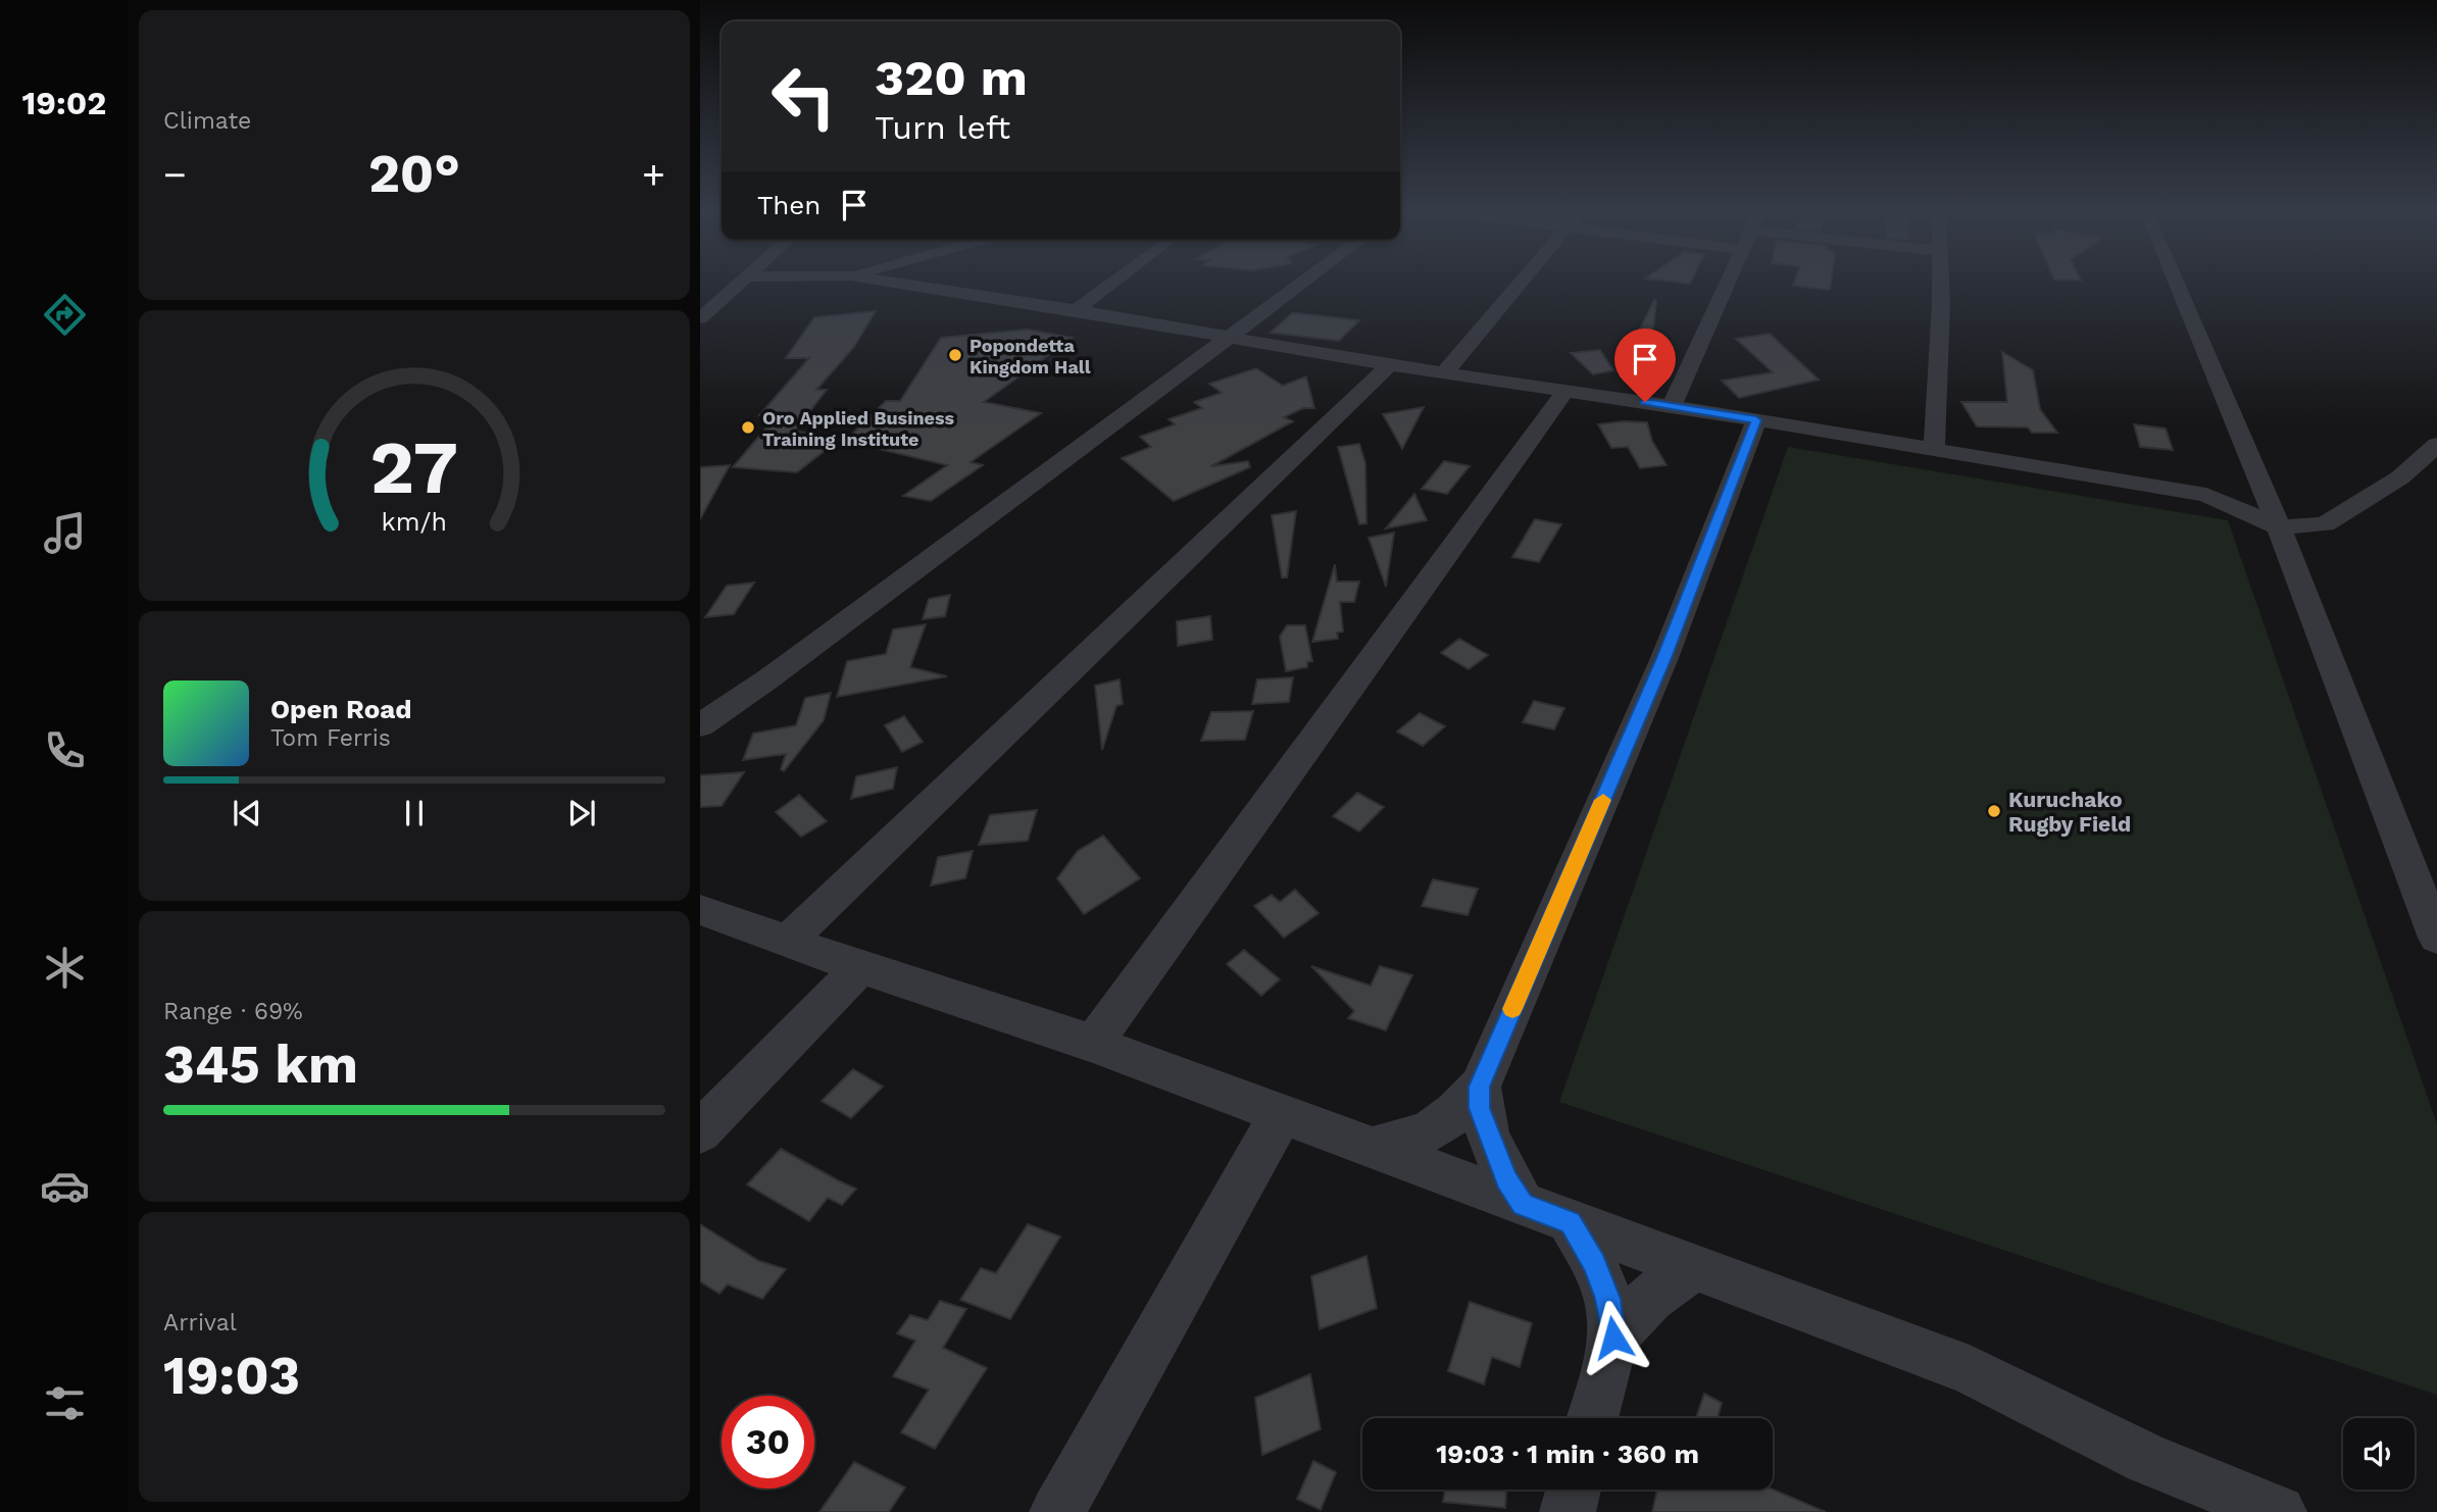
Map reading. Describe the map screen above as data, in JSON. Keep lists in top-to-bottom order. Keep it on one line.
{"places":["Popondetta Kingdom Hall","Oro Applied Business Training Institute","Kuruchako Rugby Field"],"page":{"tabs":"19:02","tile":["Climate",["Range · 69%","345 km"],["Arrival","19:03"]],"turn":["320 m","Turn left"],"heat":["−","20°","+"],"then":"Then","song":["Open Road","Tom Ferris"],"limit":"30","trip":"19:03 · 1 min · 360 m","gauge":["27","km/h"]}}
